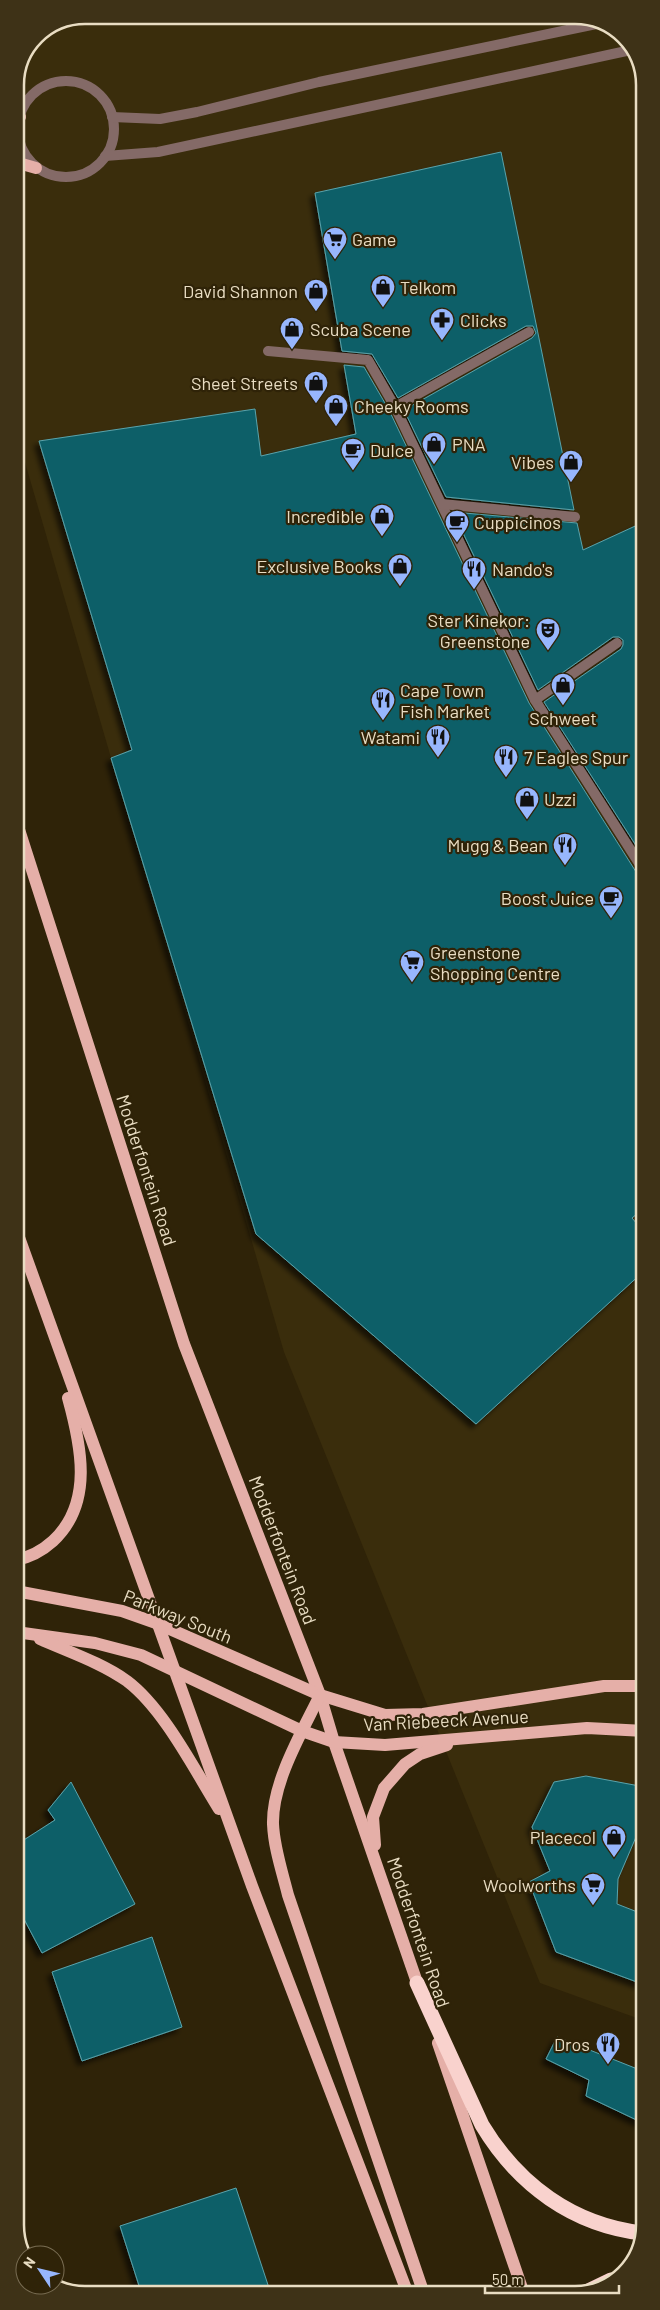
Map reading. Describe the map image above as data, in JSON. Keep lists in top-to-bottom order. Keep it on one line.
{"streets":{"main road":["Modderfontein Road","Parkway South","Van Riebeeck Avenue"]},"crossings":[["Modderfontein Road","Parkway South"],["Modderfontein Road","Van Riebeeck Avenue"],["Parkway South","Van Riebeeck Avenue"]],"places":{"supermarket":["Game","Greenstone Shopping Centre","Woolworths"],"shop":["Telkom","David Shannon","Scuba Scene","Sheet Streets","Cheeky Rooms","PNA","Vibes","Incredible","Exclusive Books","Schweet","Uzzi","Placecol"],"pharmacy":["Clicks"],"cafe":["Dulce","Cuppicinos","Boost Juice"],"restaurant":["Nando's","Cape Town Fish Market","Watami","7 Eagles Spur","Mugg & Bean","Dros"],"theatre":["Ster Kinekor: Greenstone"]},"scale_bar":"50 m","north":"top left"}
